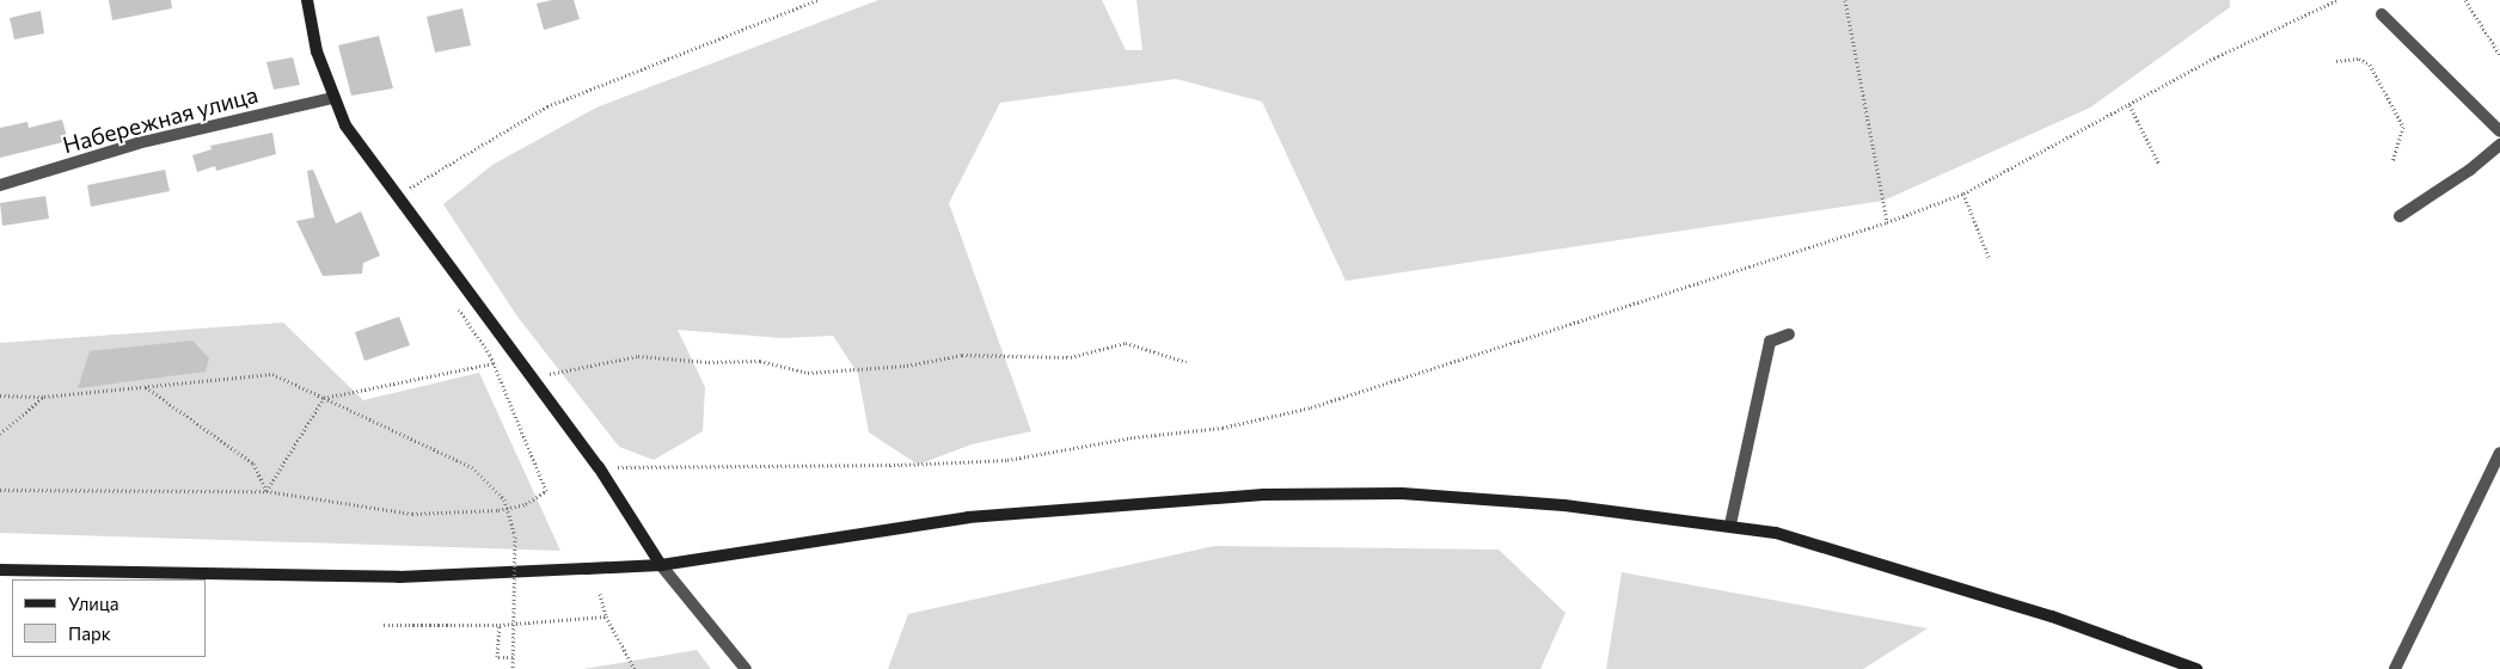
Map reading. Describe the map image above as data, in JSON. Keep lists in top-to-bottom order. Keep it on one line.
{"streets":{"street":["Набережная улица"]},"legend":["Улица","Парк"]}
